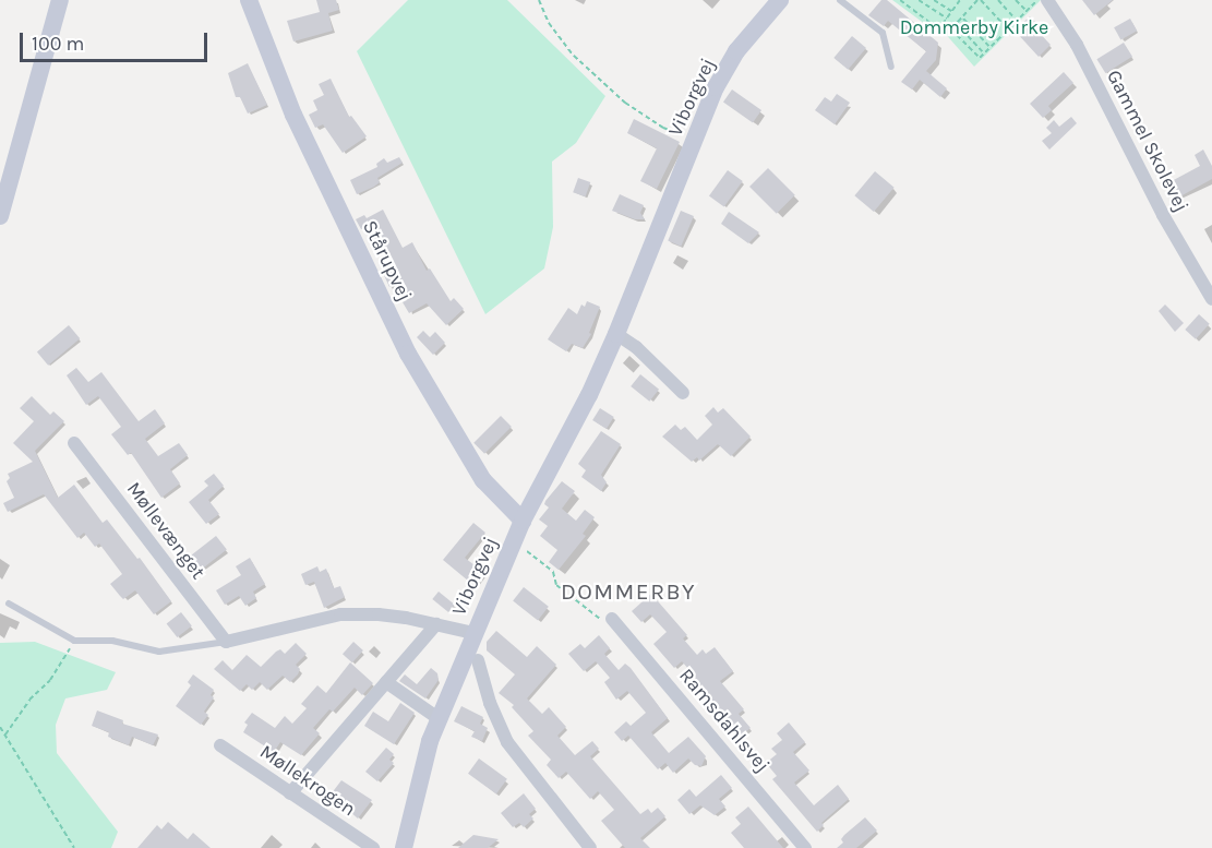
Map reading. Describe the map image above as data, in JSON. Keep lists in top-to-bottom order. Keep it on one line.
{"streets":{"street":["Viborgvej","Gammel Skolevej","Stårupvej","Møllevænget","Ramsdahlsvej","Møllekrogen"]},"crossings":[["Viborgvej","Stårupvej"]],"districts":["DOMMERBY"],"parks":["Dommerby Kirke"],"scale_bar":"100 m"}
